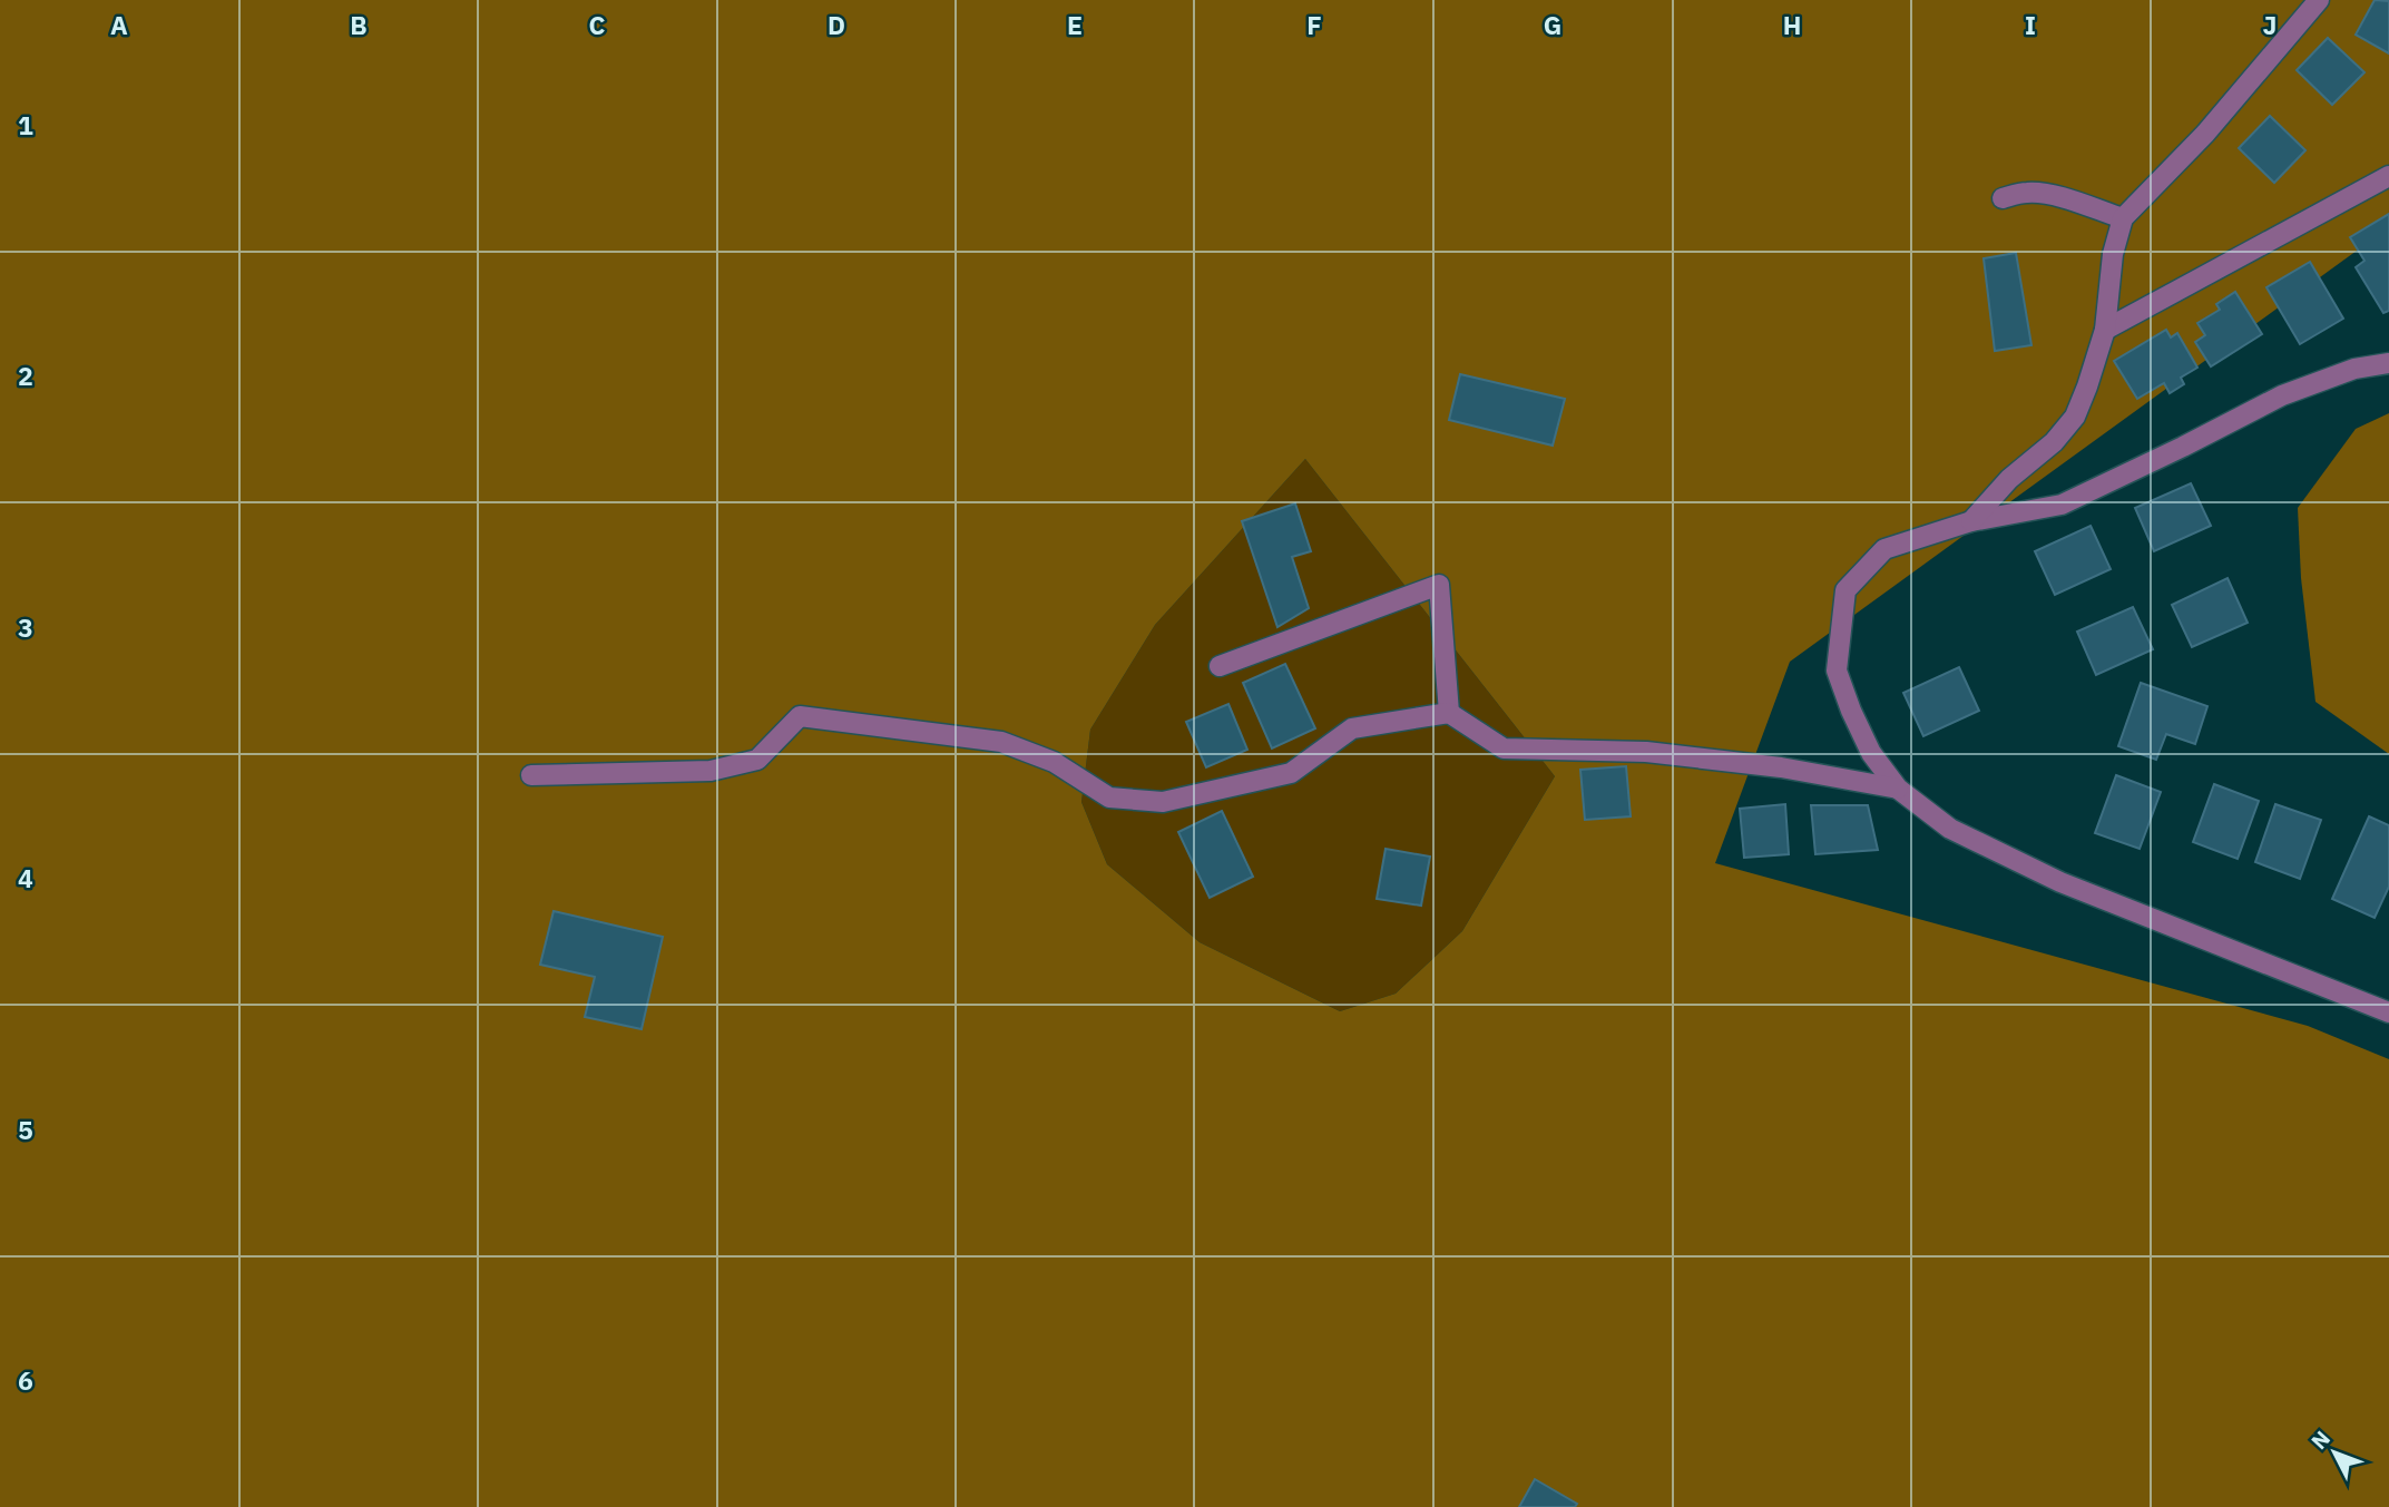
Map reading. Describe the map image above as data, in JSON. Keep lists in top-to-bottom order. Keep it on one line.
{"north":"top left","grid":{"columns":["A","B","C","D","E","F","G","H","I","J"],"rows":["1","2","3","4","5","6"]}}
